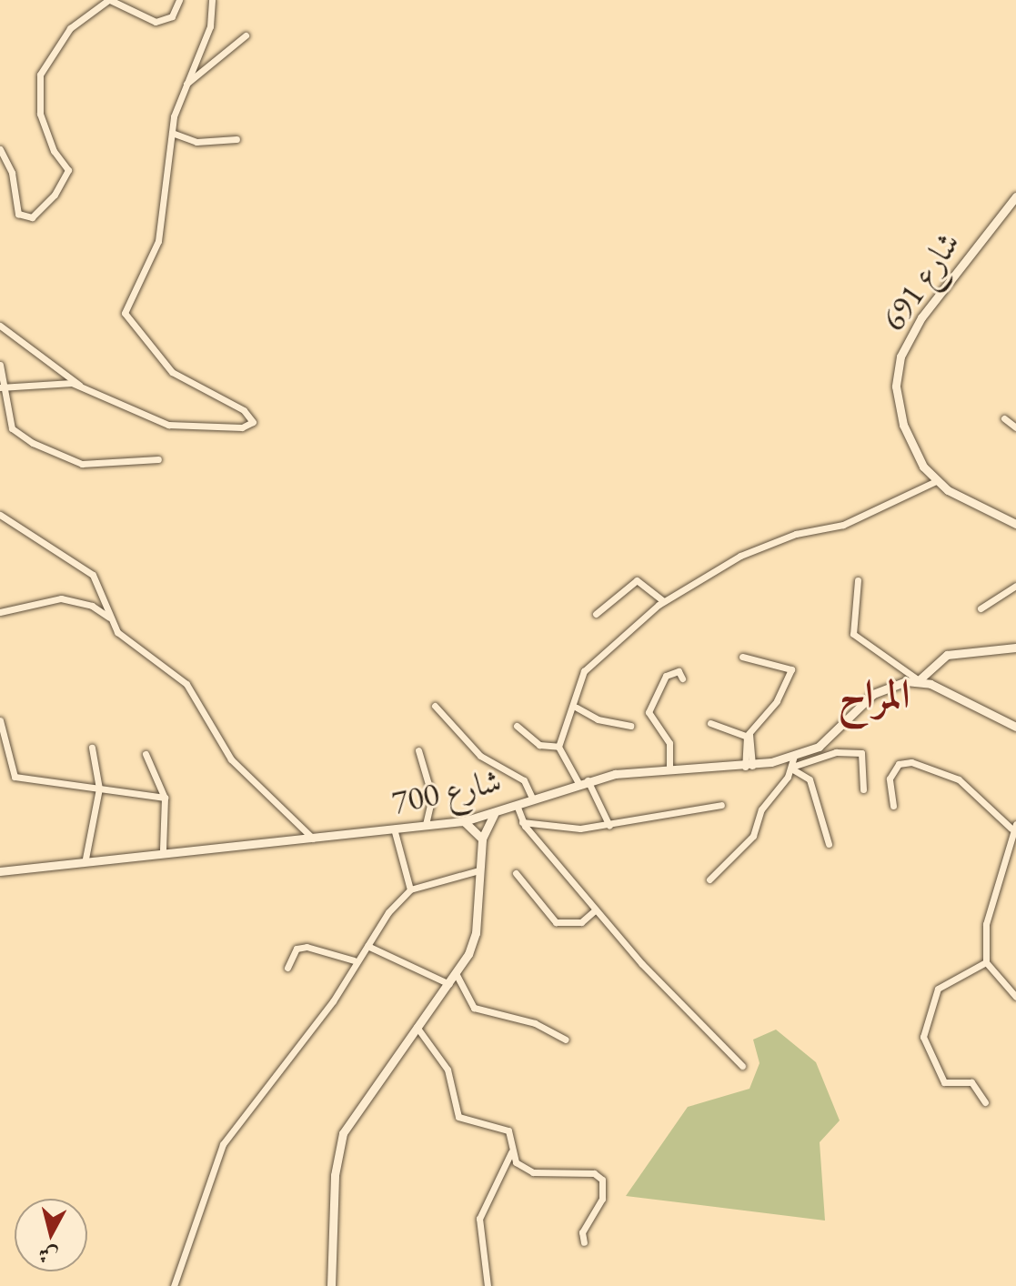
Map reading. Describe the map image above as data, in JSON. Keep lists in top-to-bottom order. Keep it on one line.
{"streets":{"main road":["شارع 691","شارع 700"]},"districts":["المراح"],"north":"bottom"}
